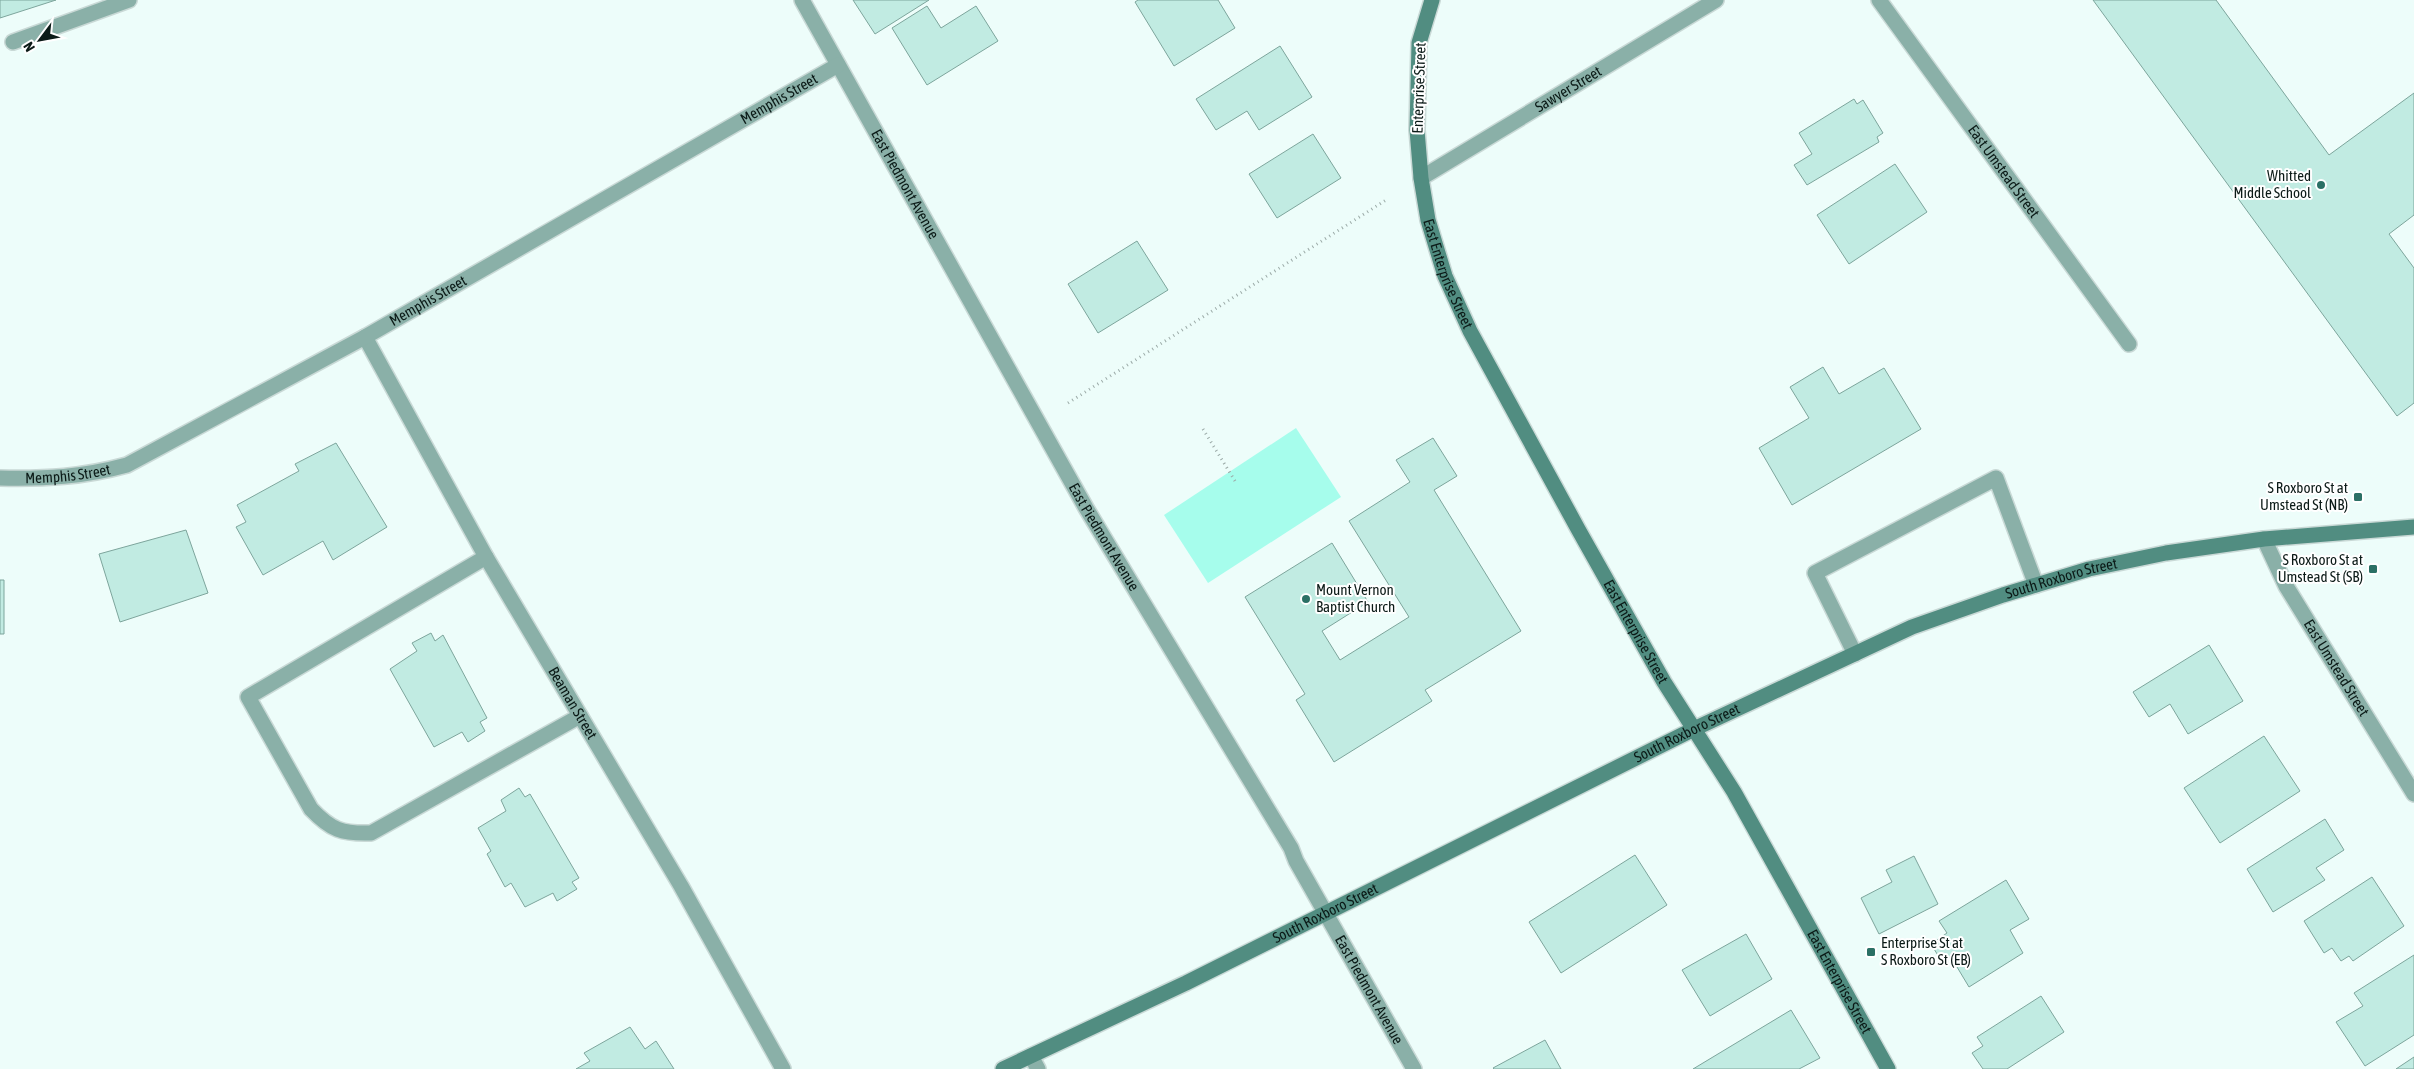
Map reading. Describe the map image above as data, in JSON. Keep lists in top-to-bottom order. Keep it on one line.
{"streets":{"street":["Enterprise Street","Sawyer Street","Memphis Street","East Umstead Street","East Piedmont Avenue","East Enterprise Street","South Roxboro Street","Beaman Street"]},"crossings":[["Enterprise Street","Sawyer Street"],["Enterprise Street","East Enterprise Street"],["Sawyer Street","East Enterprise Street"],["Memphis Street","East Piedmont Avenue"],["Memphis Street","Beaman Street"],["East Umstead Street","South Roxboro Street"],["East Piedmont Avenue","South Roxboro Street"],["East Enterprise Street","South Roxboro Street"]],"places":{"other":["Whitted Middle School","Mount Vernon Baptist Church"],"transit":["S Roxboro St at Umstead St (NB)","S Roxboro St at Umstead St (SB)","Enterprise St at S Roxboro St (EB)"]},"north":"bottom left"}
